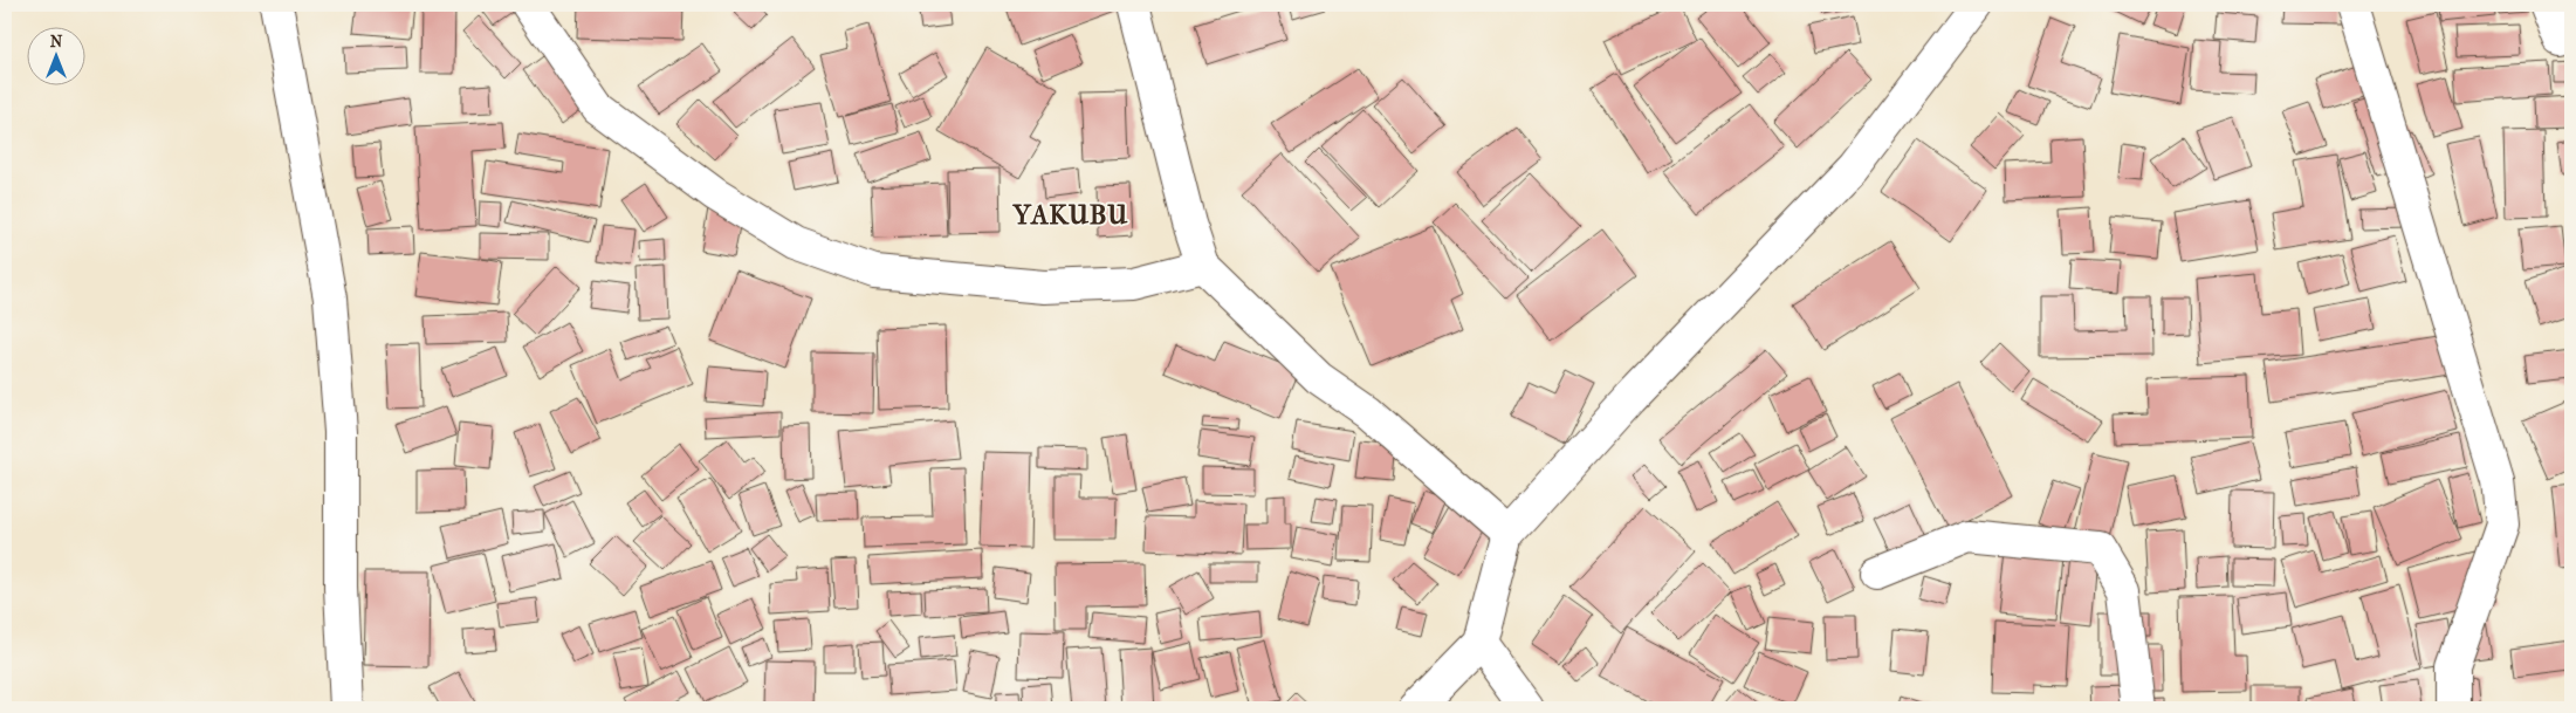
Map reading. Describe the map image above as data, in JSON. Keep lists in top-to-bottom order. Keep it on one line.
{"districts":["YAKUBU"],"north":"top"}
